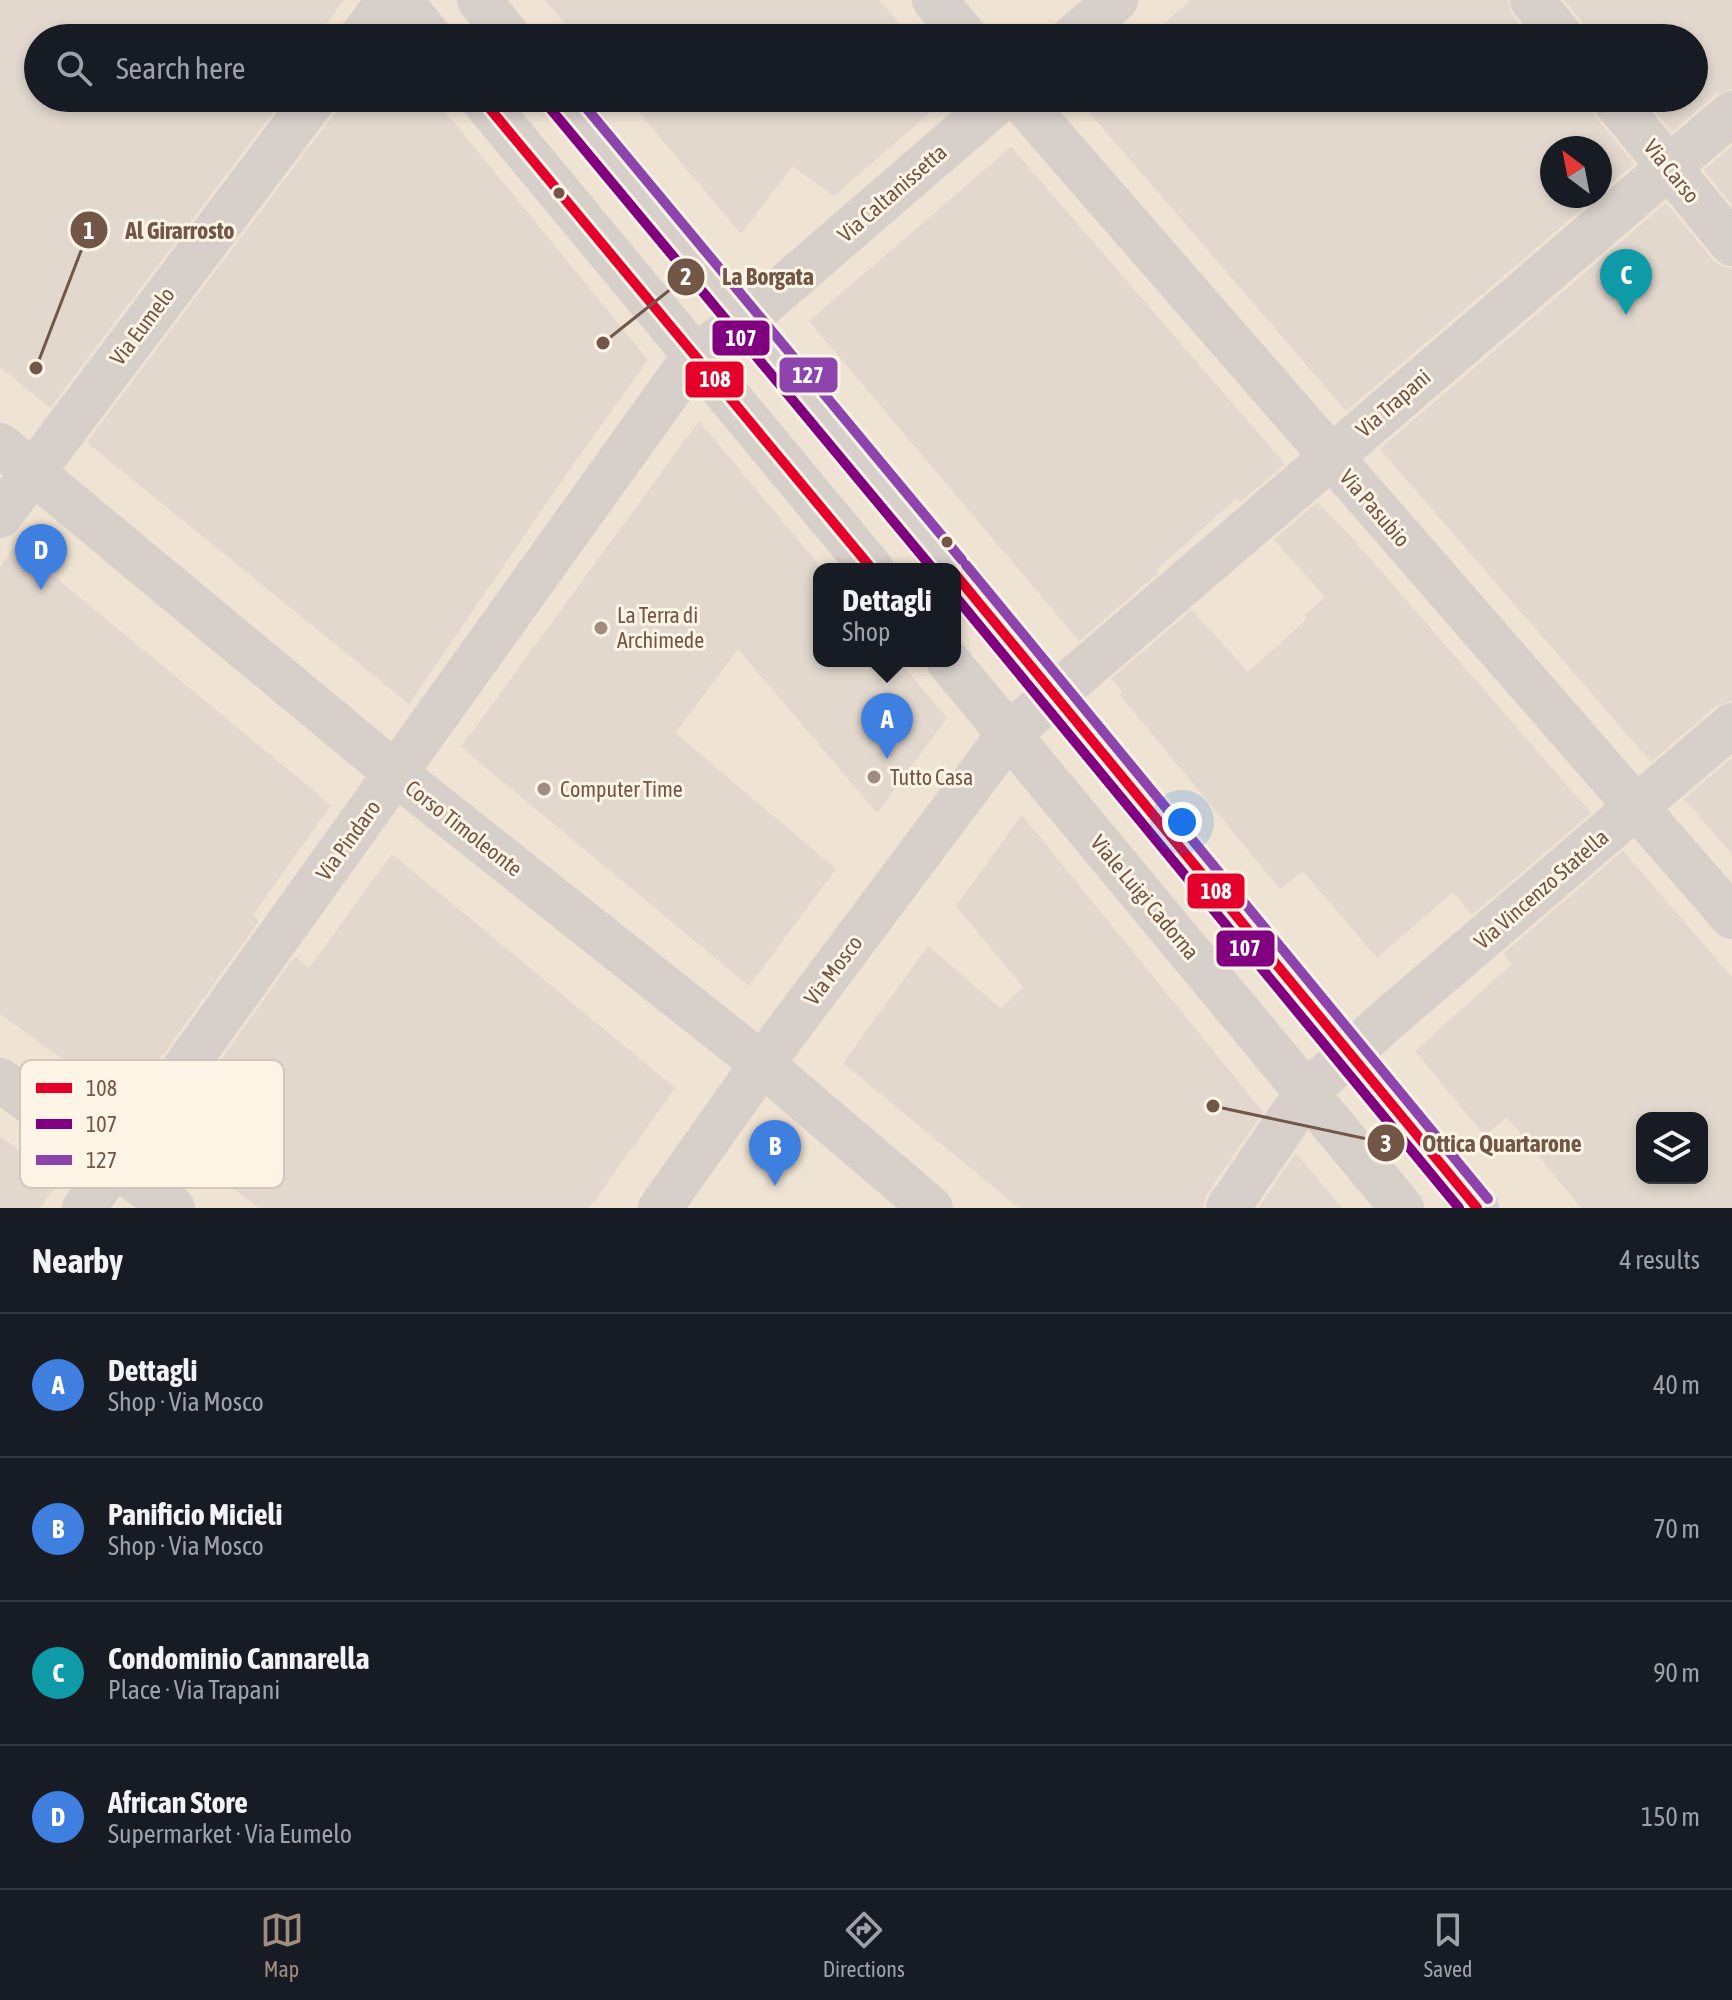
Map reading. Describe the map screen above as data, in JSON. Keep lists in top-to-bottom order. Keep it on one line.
{"streets":{"street":["Via Carso","Via Caltanissetta","Via Eumelo","Via Trapani","Via Pasubio","Corso Timoleonte","Via Pindaro","Via Vincenzo Statella","Viale Luigi Cadorna","Via Mosco"]},"crossings":[["Via Carso","Via Trapani"],["Via Caltanissetta","Via Pindaro"],["Via Eumelo","Corso Timoleonte"],["Via Trapani","Via Pasubio"],["Via Trapani","Via Mosco"],["Via Pasubio","Via Vincenzo Statella"],["Corso Timoleonte","Via Pindaro"],["Corso Timoleonte","Via Mosco"],["Via Vincenzo Statella","Viale Luigi Cadorna"],["Viale Luigi Cadorna","Via Mosco"]],"places":["La Borgata","Al Girarrosto","La Terra di Archimede","Tutto Casa","Computer Time","Ottica Quartarone"],"lines":["transit line 108","transit line 107","transit line 127"],"legend":["108","107","127"],"north":"top left","page":{"search":"Search here","pins":["C","D","A","B"],"popup":["Dettagli","Shop"],"heading":["Nearby","4 results"],"list":[{"mark":"A","name":"Dettagli","note":"Shop · Via Mosco","value":"40 m"},{"mark":"B","name":"Panificio Micieli","note":"Shop · Via Mosco","value":"70 m"},{"mark":"C","name":"Condominio Cannarella","note":"Place · Via Trapani","value":"90 m"},{"mark":"D","name":"African Store","note":"Supermarket · Via Eumelo","value":"150 m"}],"nav":["Map","Directions","Saved"]}}
